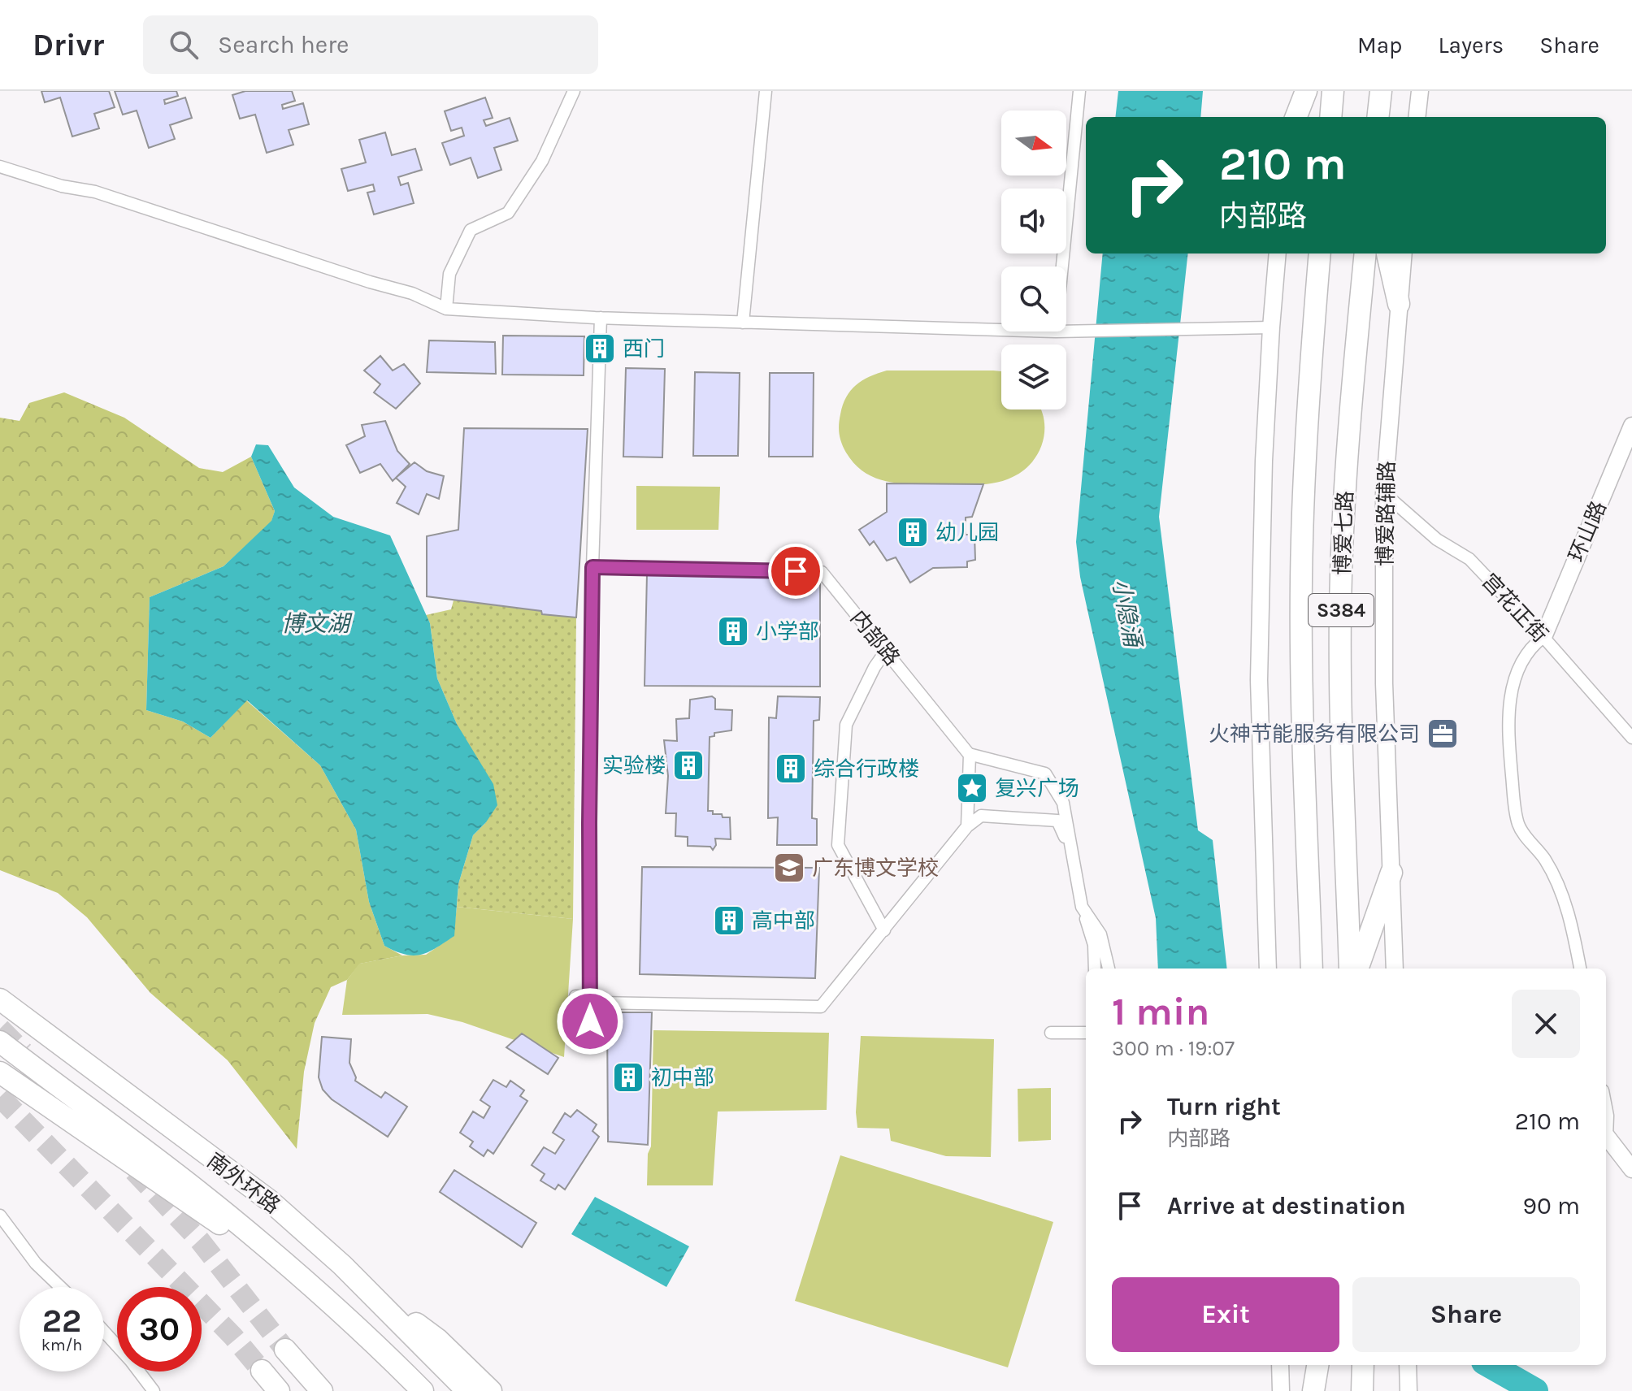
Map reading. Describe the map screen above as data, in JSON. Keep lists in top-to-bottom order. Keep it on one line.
{"streets":{"highway":["博爱七路","S384","南外环路"],"street":["博爱路辅路","环山路","宫花正街","内部路"]},"crossings":[["博爱路辅路","宫花正街"],["环山路","宫花正街"]],"water":["小隐涌","博文湖"],"places":{"building":["西门","幼儿园","小学部","实验楼","综合行政楼","高中部","初中部"],"office":["火神节能服务有限公司"],"place":["复兴广场"],"school or university":["广东博文学校"]},"north":"right","page":{"header":"Drivr","search":"Search here","nav":["Map","Layers","Share"],"turn":["210 m","内部路"],"heading":["1 min","300 m · 19:07"],"list":[{"name":"Turn right","note":"内部路","value":"210 m"},{"name":"Arrive at destination","value":"90 m"}],"buttons":["Exit","Share"],"speed":"22 km/h","limit":"30"}}
